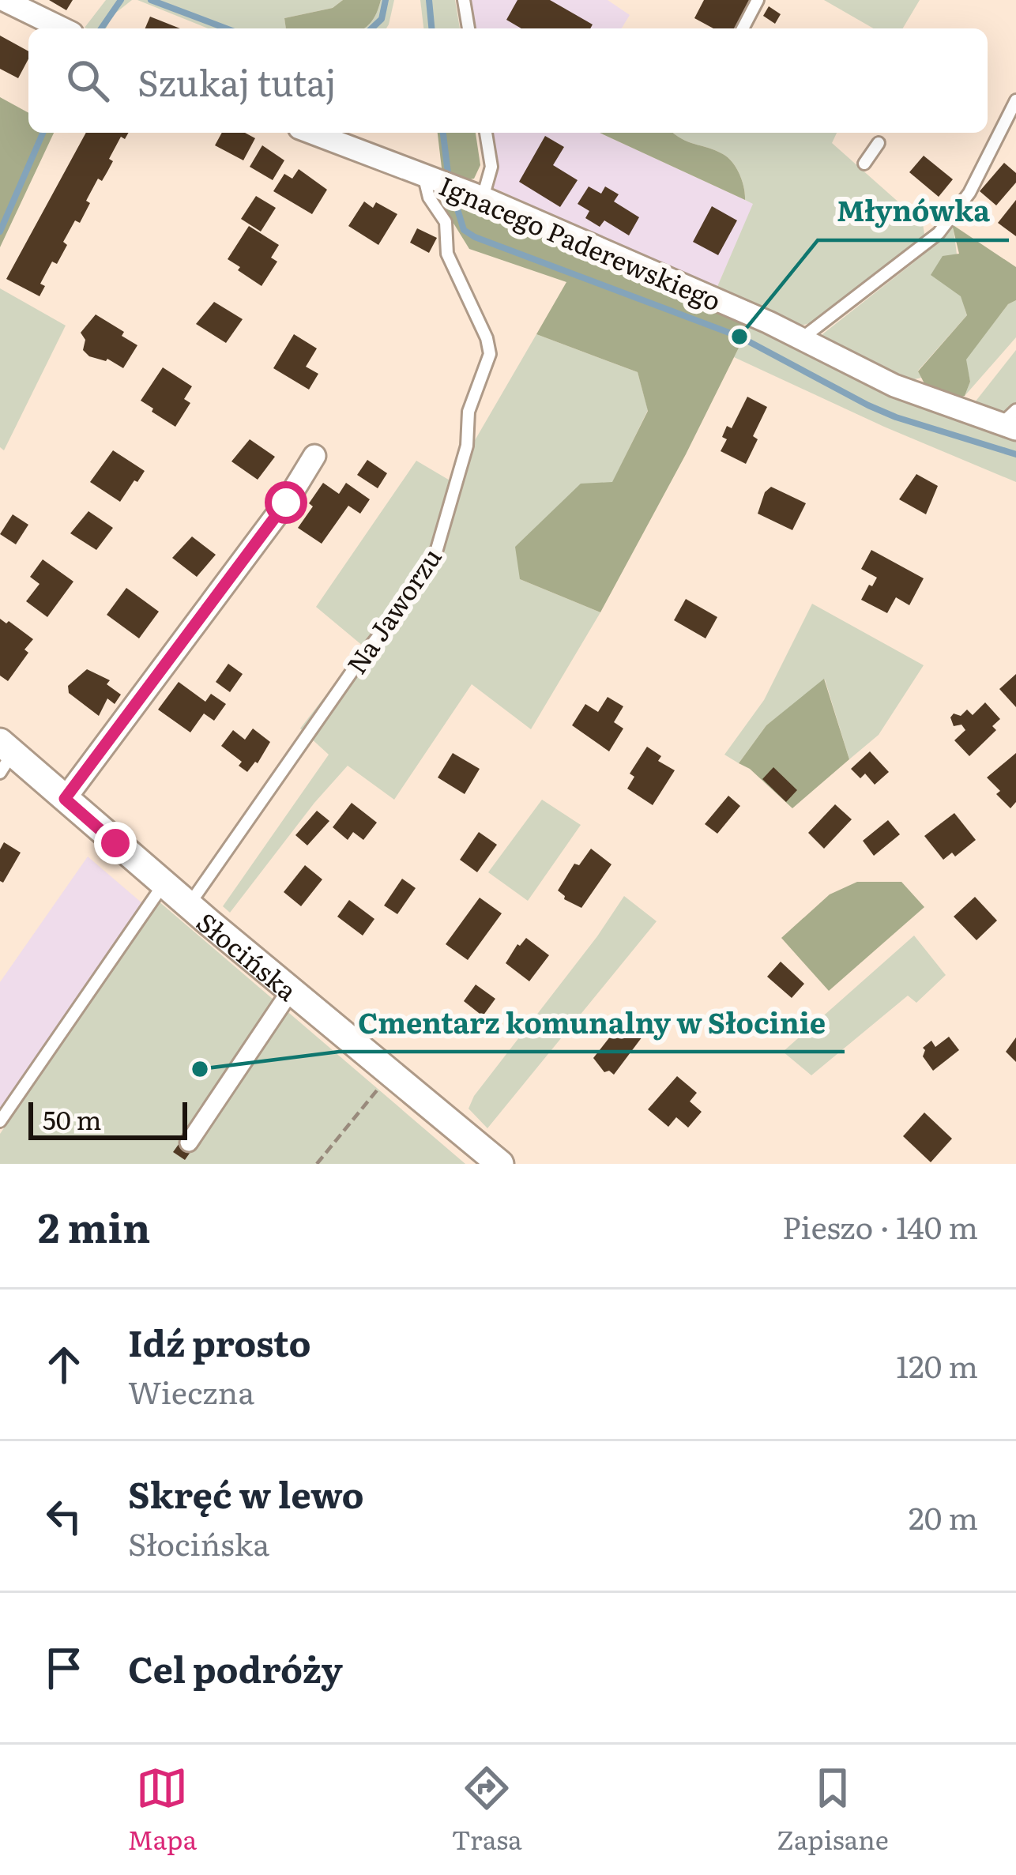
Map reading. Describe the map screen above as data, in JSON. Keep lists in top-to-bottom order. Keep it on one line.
{"streets":{"street":["Ignacego Paderewskiego","Słocińska"],"lane":["Na Jaworzu"]},"crossings":[["Ignacego Paderewskiego","Na Jaworzu"],["Na Jaworzu","Słocińska"]],"places":["Młynówka","Cmentarz komunalny w Słocinie"],"scale_bar":"50 m","page":{"search":"Szukaj tutaj","scale":"50 m","heading":["2 min","Pieszo · 140 m"],"list":[["Idź prosto","Wieczna","120 m"],["Skręć w lewo","Słocińska","20 m"],"Cel podróży"],"nav":["Mapa","Trasa","Zapisane"]}}
